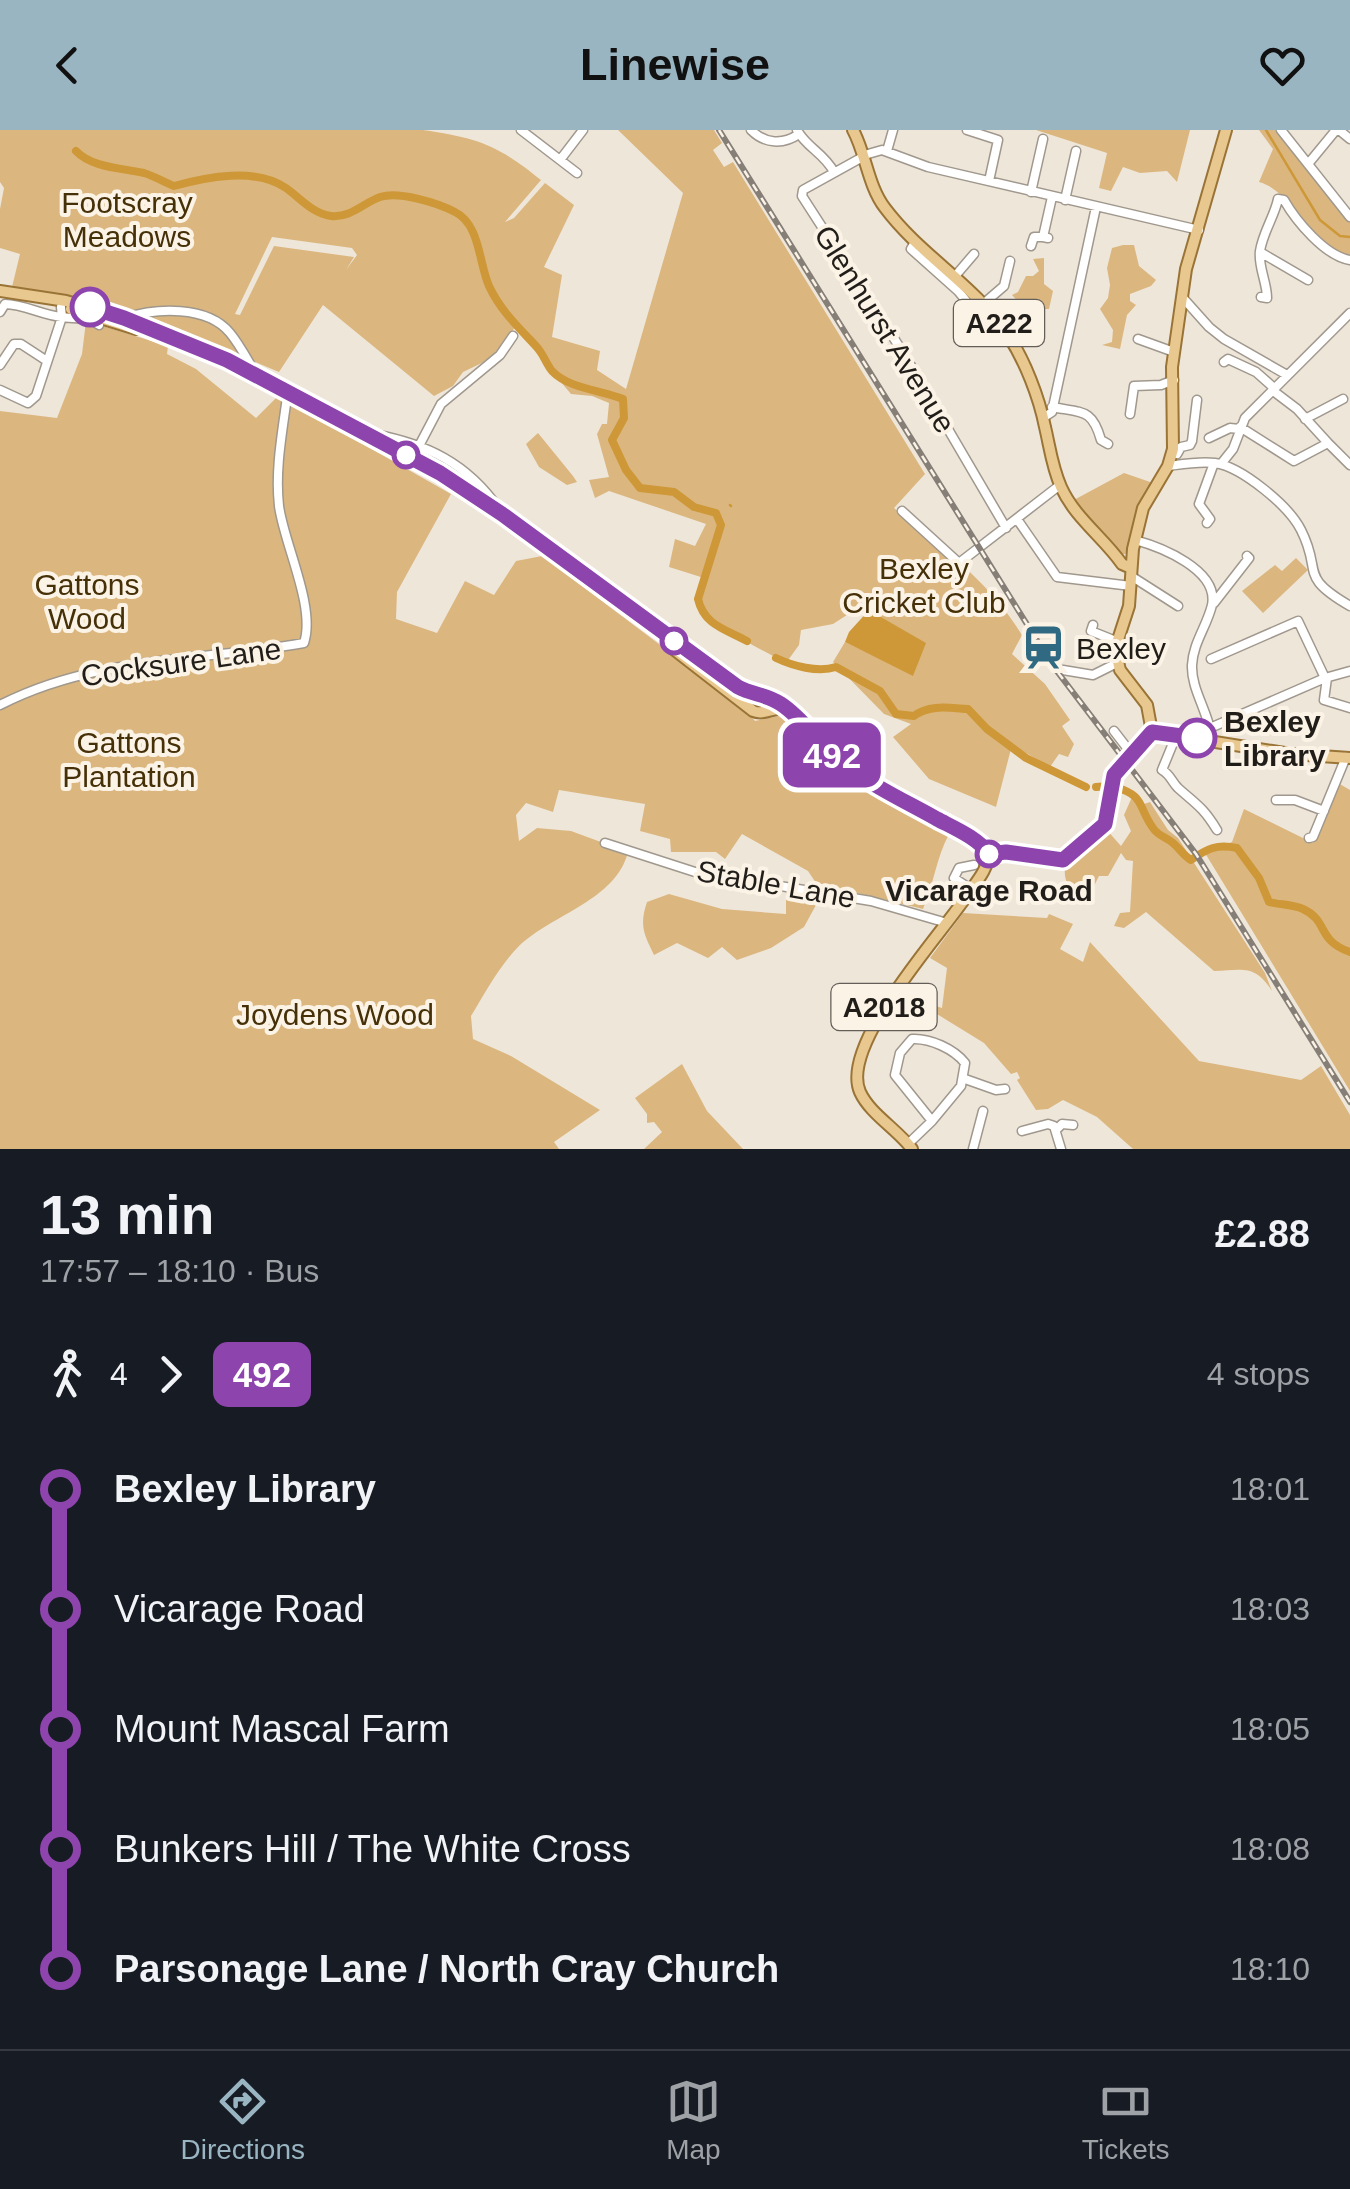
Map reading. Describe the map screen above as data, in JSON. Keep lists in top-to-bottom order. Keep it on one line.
{"streets":{"main road":["A222","A2018"],"street":["Glenhurst Avenue","Cocksure Lane","Stable Lane"]},"crossings":[["A222","Glenhurst Avenue"],["Stable Lane","A2018"]],"parks":["Footscray Meadows","Bexley Cricket Club","Gattons Wood","Gattons Plantation","Joydens Wood"],"places":{"station":["Bexley"],"other":["Bexley Library","Vicarage Road"]},"lines":["bus line 492"],"page":{"header":"Linewise","on_map":"492","heading":["13 min","17:57 – 18:10 · Bus","£2.88"],"legs":["4","492","4 stops"],"list":[{"name":"Bexley Library","value":"18:01"},{"name":"Vicarage Road","value":"18:03"},{"name":"Mount Mascal Farm","value":"18:05"},{"name":"Bunkers Hill / The White Cross","value":"18:08"},{"name":"Parsonage Lane / North Cray Church","value":"18:10"}],"tabs":["Directions","Map","Tickets"]}}
